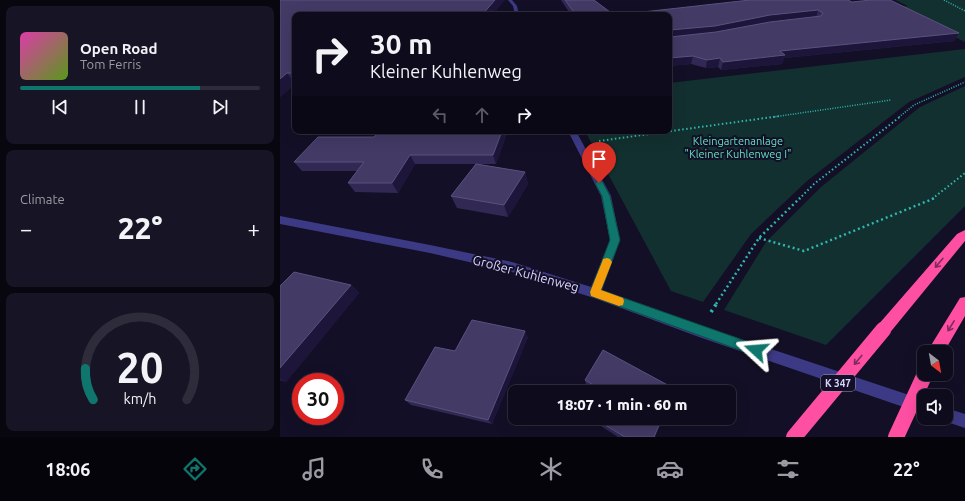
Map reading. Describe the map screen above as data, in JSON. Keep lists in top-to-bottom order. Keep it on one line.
{"streets":{"highway":["K 347"],"street":["Großer Kuhlenweg"]},"parks":["Kleingartenanlage \"Kleiner Kuhlenweg I\""],"north":"bottom right","page":{"turn":["30 m","Kleiner Kuhlenweg"],"song":["Open Road","Tom Ferris"],"tile":"Climate","heat":["−","22°","+"],"limit":"30","trip":"18:07 · 1 min · 60 m","tabs":["18:06","22°"],"gauge":["20","km/h"]}}
